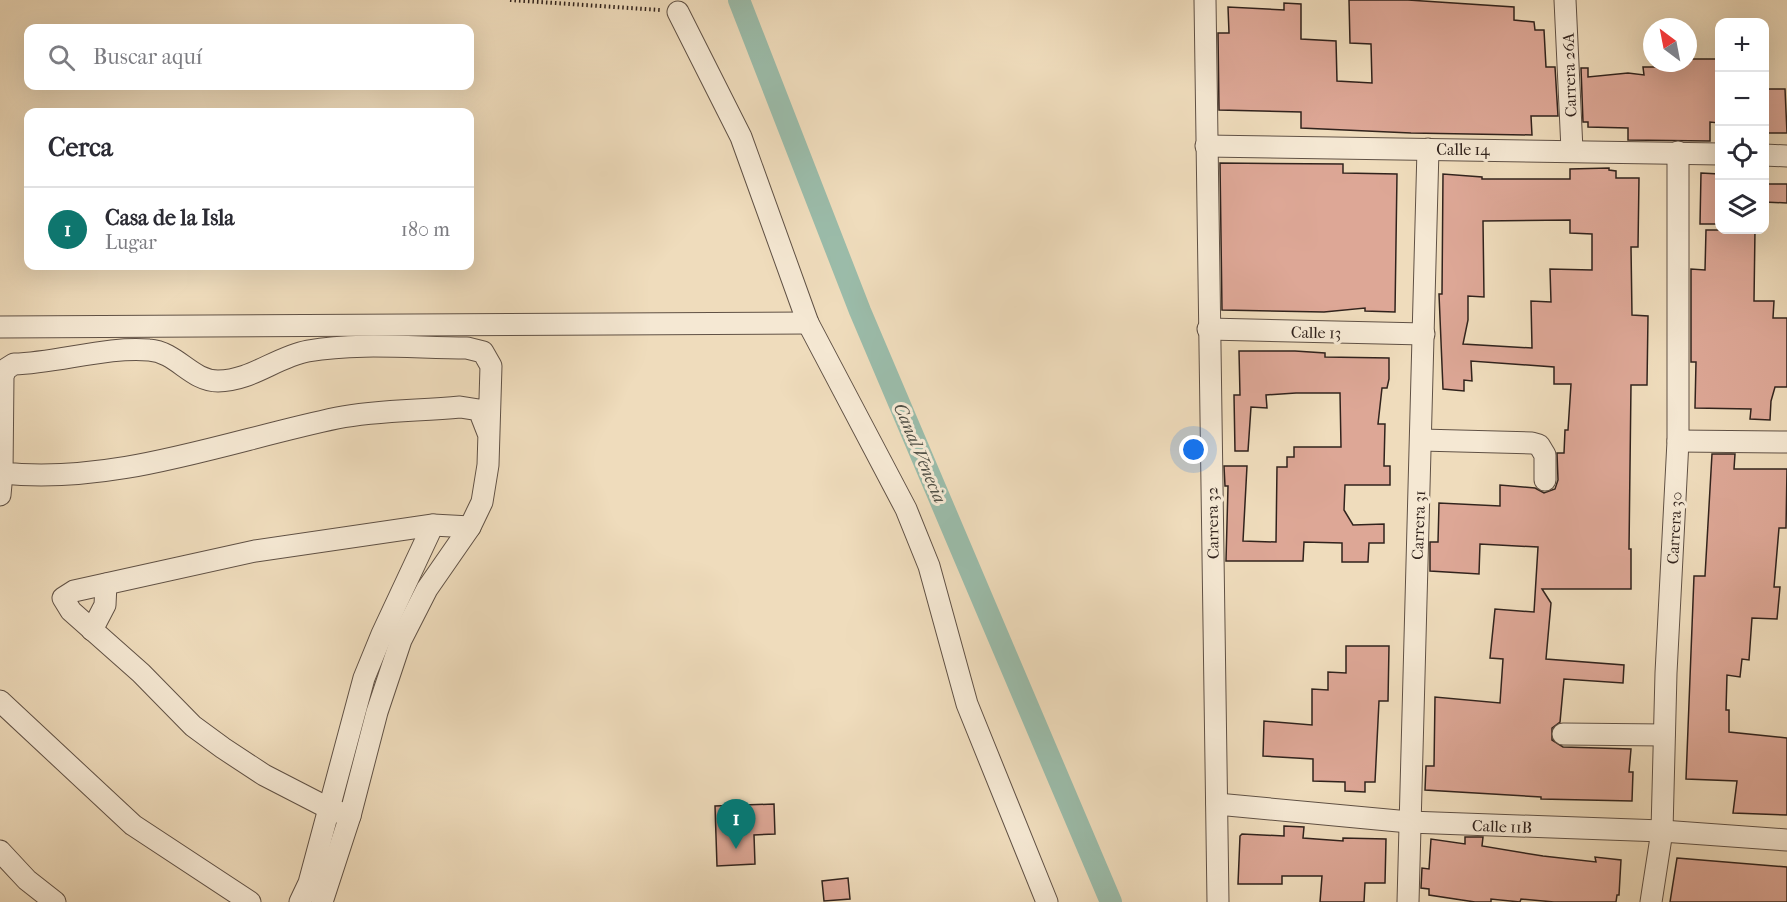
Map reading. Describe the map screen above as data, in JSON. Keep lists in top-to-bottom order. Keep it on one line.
{"streets":{"street":["Carrera 26A","Calle 14","Calle 13","Carrera 32","Carrera 31","Carrera 30","Calle 11B"]},"crossings":[["Carrera 26A","Calle 14"],["Calle 14","Carrera 32"],["Calle 14","Carrera 31"],["Calle 14","Carrera 30"],["Calle 13","Carrera 32"],["Calle 13","Carrera 31"],["Carrera 32","Calle 11B"],["Carrera 31","Calle 11B"],["Carrera 30","Calle 11B"]],"water":["Canal Venecia"],"north":"top left","page":{"map_buttons":["+","−"],"search":"Buscar aquí","heading":"Cerca","list":[{"mark":"1","name":"Casa de la Isla","note":"Lugar","value":"180 m"}],"pins":"1"}}
